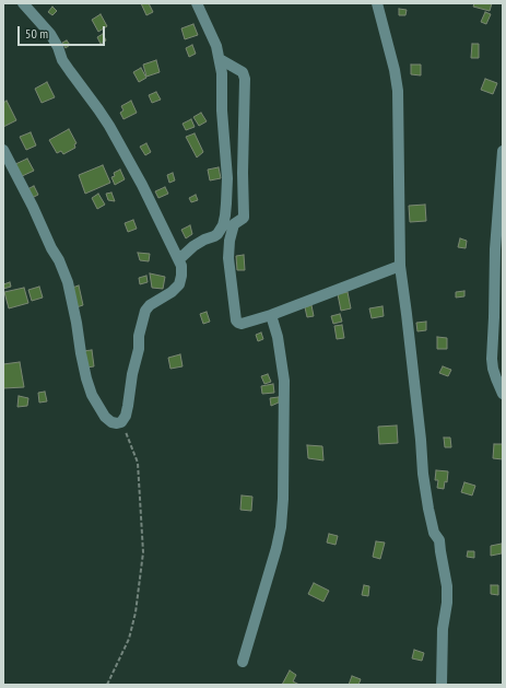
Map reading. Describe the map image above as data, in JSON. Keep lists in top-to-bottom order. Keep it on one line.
{"scale_bar":"50 m"}
